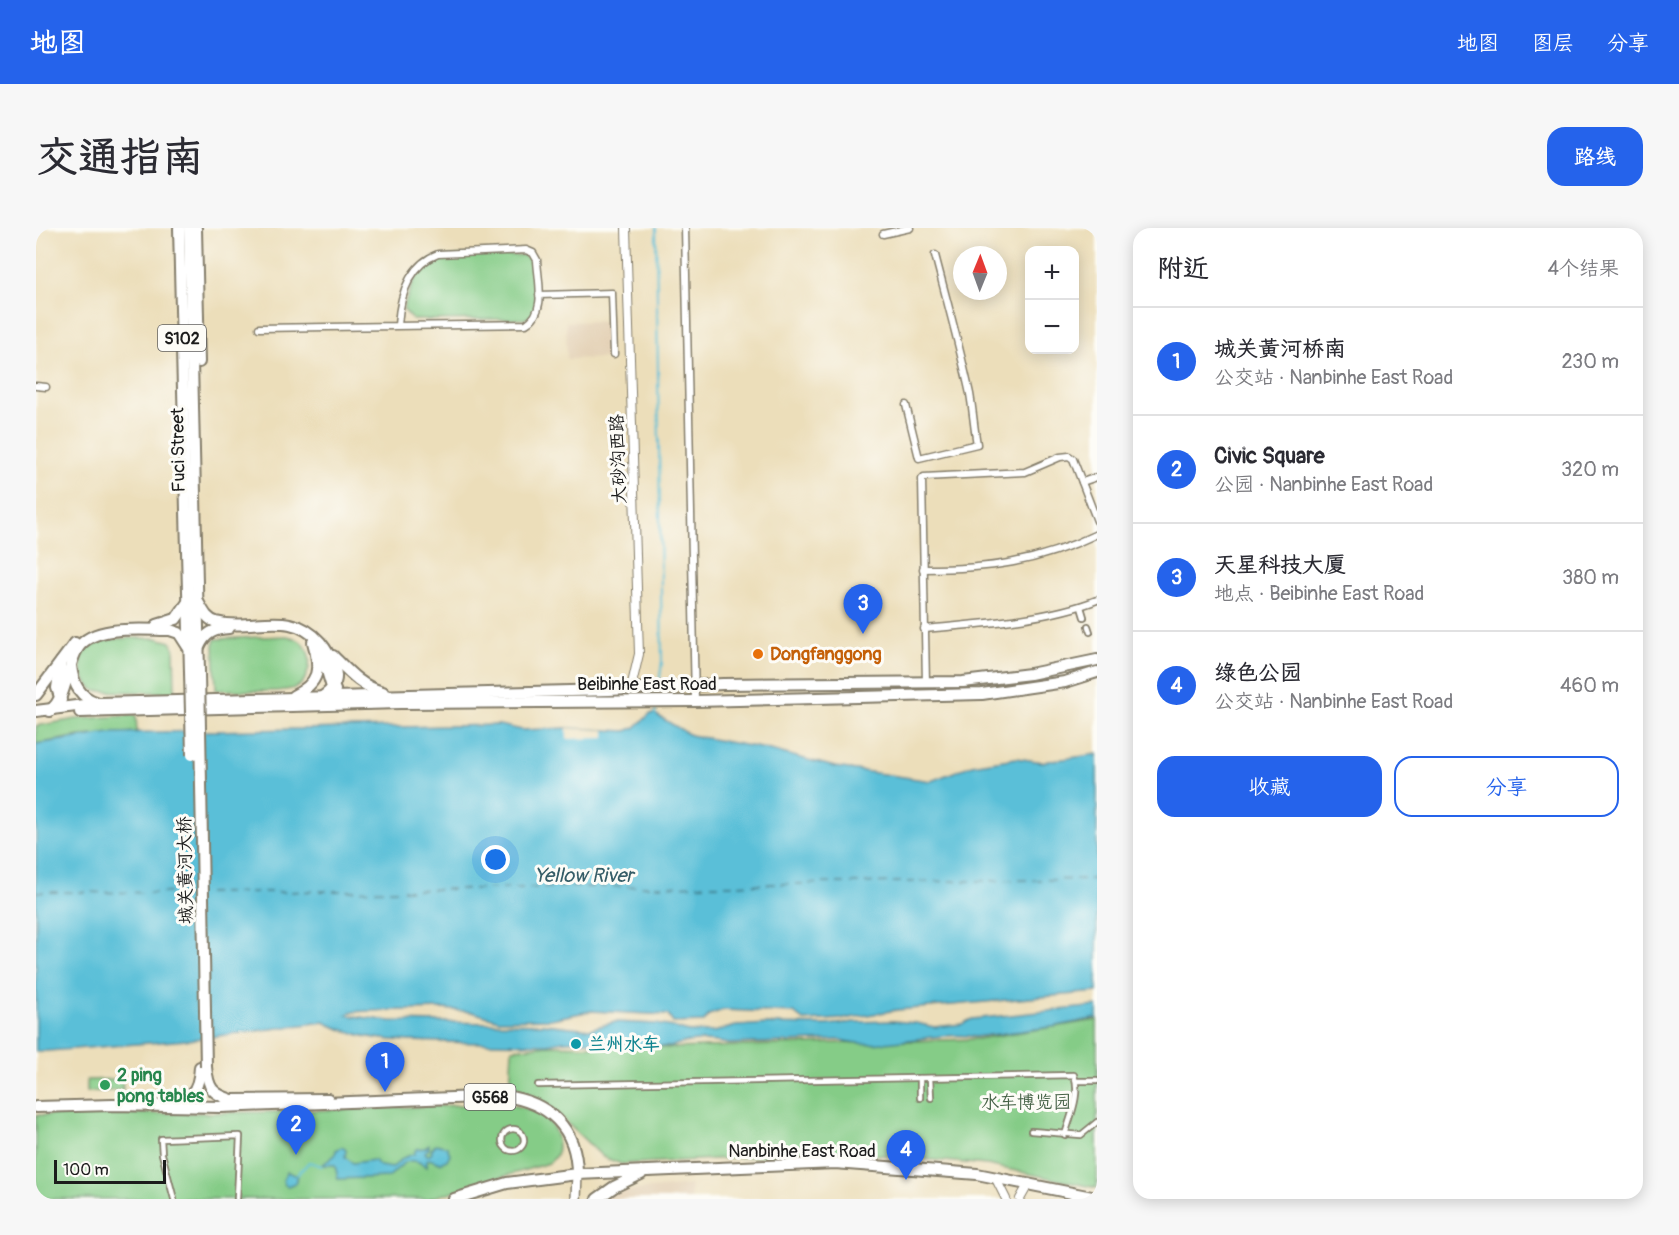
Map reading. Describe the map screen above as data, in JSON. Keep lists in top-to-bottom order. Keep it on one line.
{"streets":{"main road":["S102","Fuci Street","Beibinhe East Road","城关黄河大桥","G568","Nanbinhe East Road"],"street":["大砂沟西路"]},"crossings":[["Fuci Street","城关黄河大桥"],["大砂沟西路","Beibinhe East Road"],["G568","Nanbinhe East Road"]],"water":["Yellow River"],"parks":["水车博览园"],"places":["Dongfanggong","兰州水车","2 ping pong tables"],"scale_bar":"100 m","north":"top","page":{"header":"地图","nav":["地图","图层","分享"],"buttons":["路线",["收藏","分享"]],"title":"交通指南","heading":["附近","4个结果"],"map_buttons":["+","−"],"list":[{"mark":"1","name":"城关黄河桥南","note":"公交站 · Nanbinhe East Road","value":"230 m"},{"mark":"2","name":"Civic Square","note":"公园 · Nanbinhe East Road","value":"320 m"},{"mark":"3","name":"天星科技大厦","note":"地点 · Beibinhe East Road","value":"380 m"},{"mark":"4","name":"绿色公园","note":"公交站 · Nanbinhe East Road","value":"460 m"}],"pins":["3","1","2","4"],"scale":"100 m"}}
